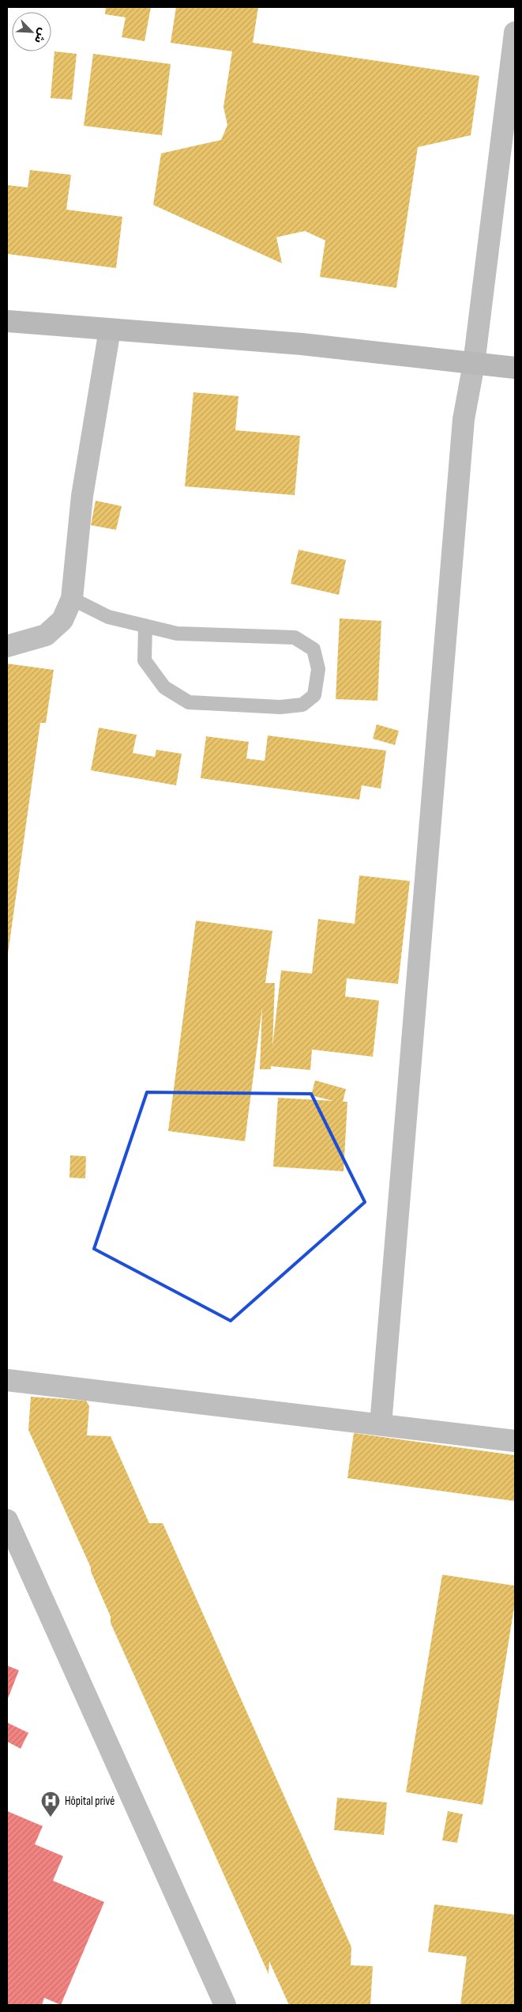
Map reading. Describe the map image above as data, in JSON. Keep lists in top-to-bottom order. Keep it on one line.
{"places":{"hospital":["Hôpital privé"]},"north":"bottom right"}
